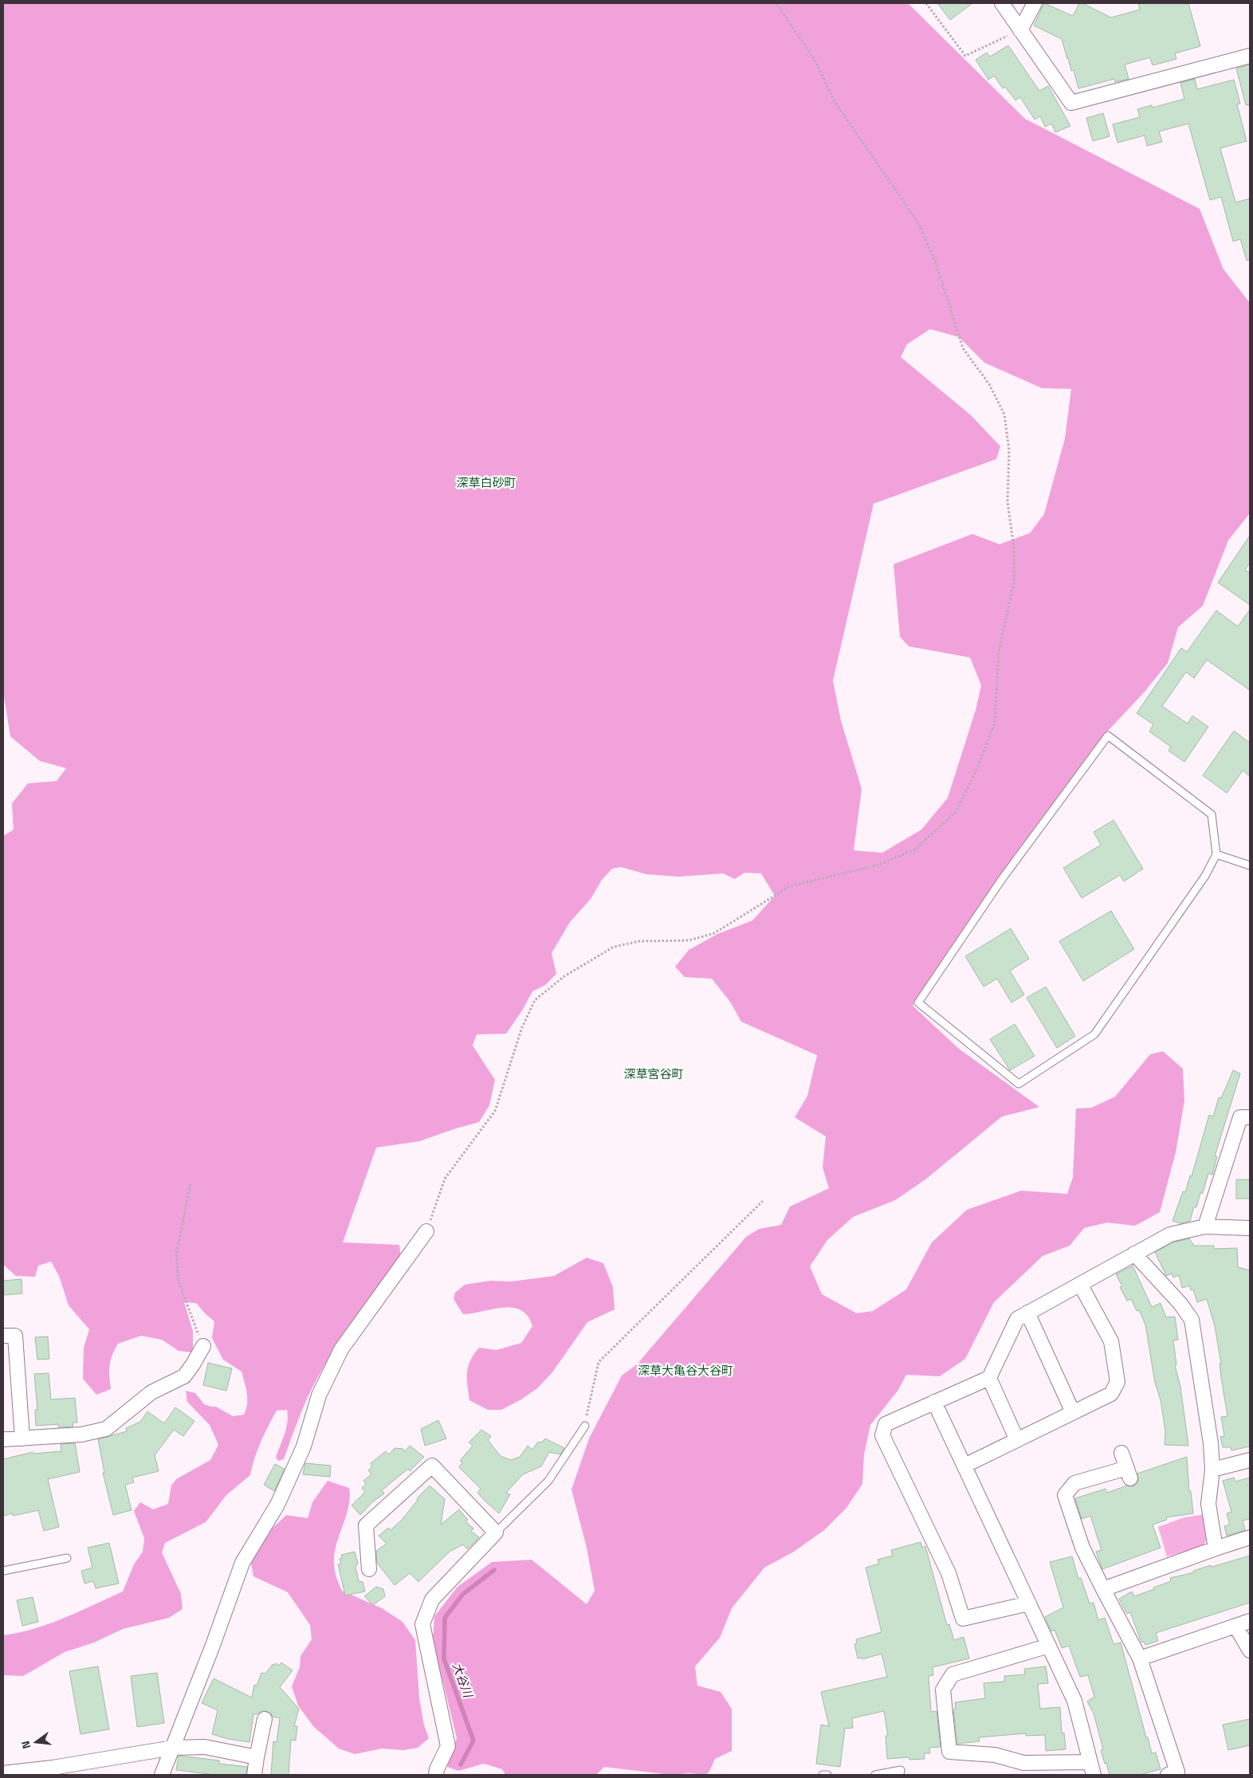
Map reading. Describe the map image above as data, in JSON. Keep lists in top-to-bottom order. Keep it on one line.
{"districts":["深草白砂町","深草宮谷町","深草大亀谷大谷町"],"water":["大谷川"],"north":"left"}
